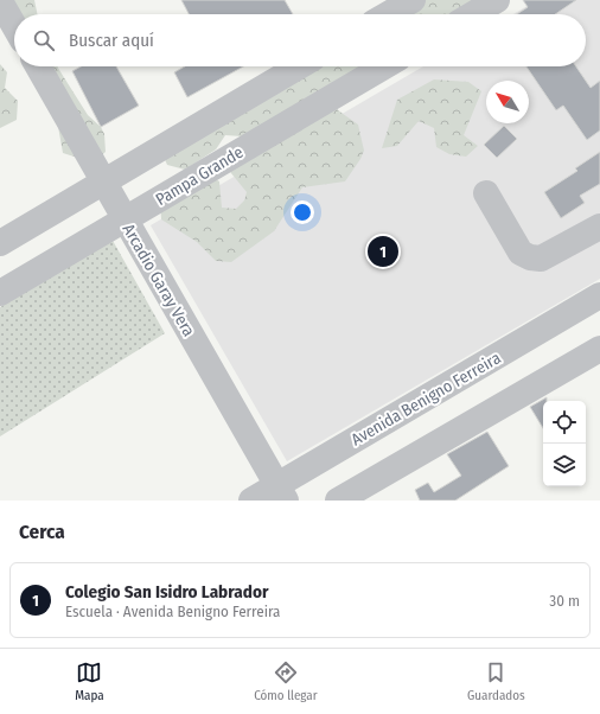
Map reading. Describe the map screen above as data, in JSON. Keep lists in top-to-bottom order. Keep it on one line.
{"streets":{"street":["Pampa Grande","Arcadio Garay Vera","Avenida Benigno Ferreira"]},"crossings":[["Pampa Grande","Arcadio Garay Vera"],["Arcadio Garay Vera","Avenida Benigno Ferreira"]],"north":"top left","page":{"search":"Buscar aquí","pins":"1","heading":"Cerca","list":[{"mark":"1","name":"Colegio San Isidro Labrador","note":"Escuela · Avenida Benigno Ferreira","value":"30 m"}],"nav":["Mapa","Cómo llegar","Guardados"]}}
